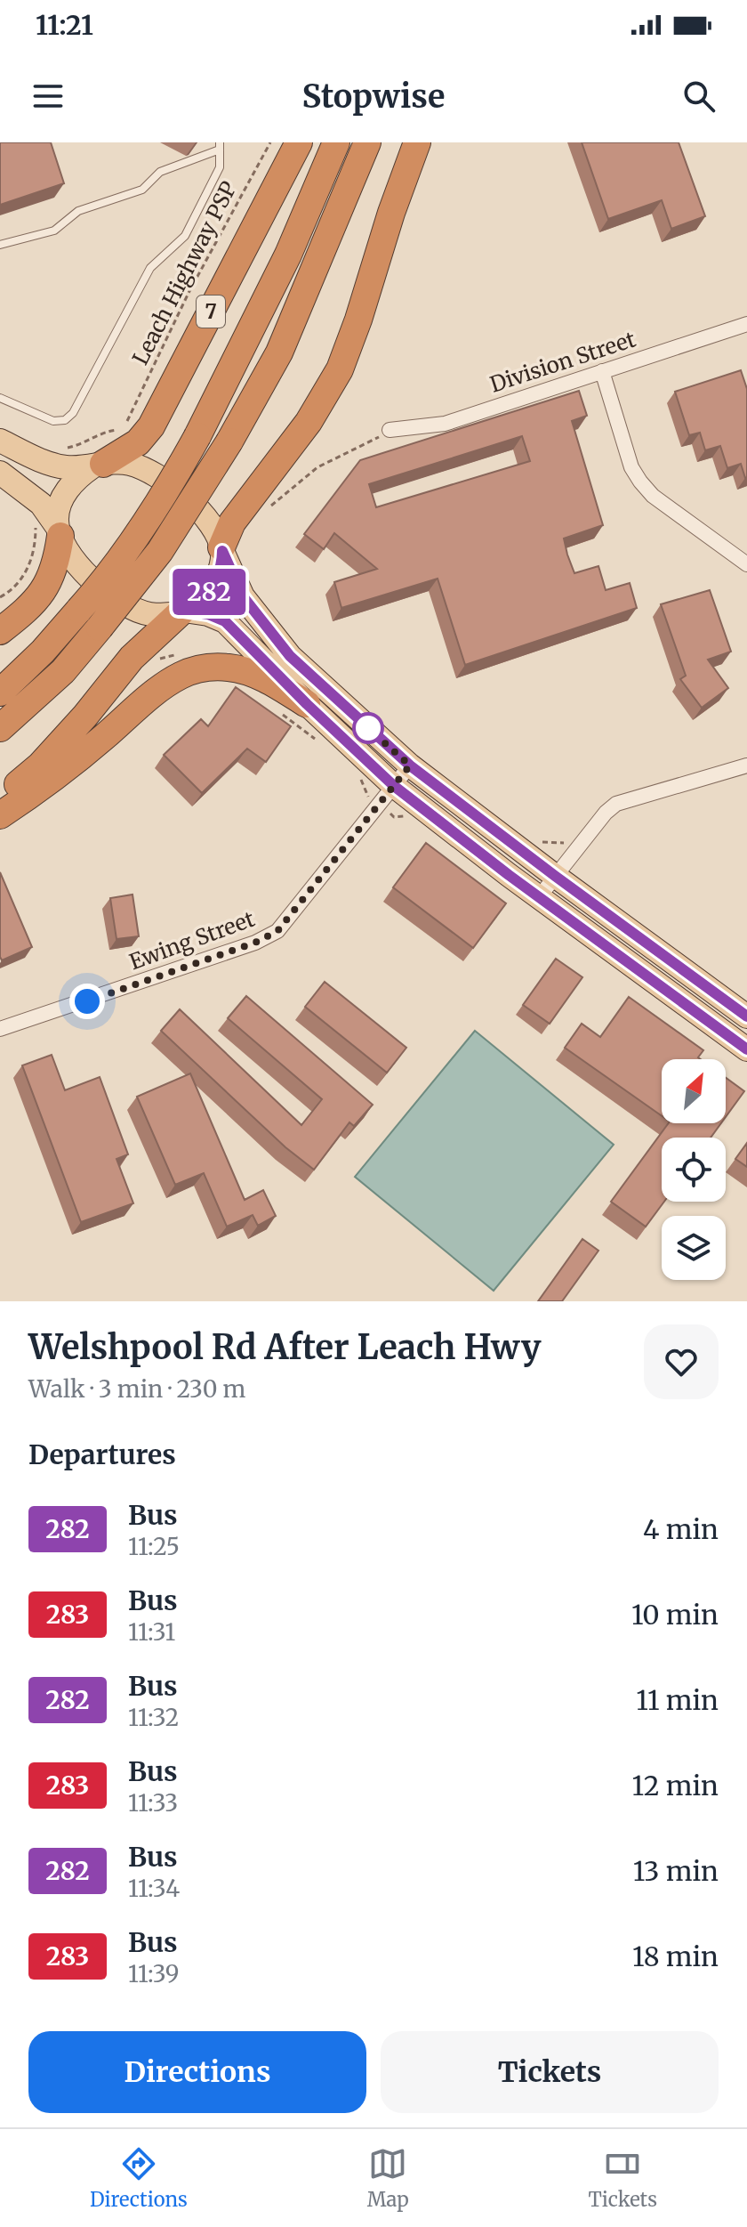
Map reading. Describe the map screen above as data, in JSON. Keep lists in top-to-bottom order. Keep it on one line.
{"streets":{"highway":["7"],"street":["Division Street","Ewing Street"],"path":["Leach Highway PSP"]},"lines":["bus line 282"],"north":"top right","page":{"status":"11:21","header":"Stopwise","on_map":"282","heading":[["Welshpool Rd After Leach Hwy","Walk · 3 min · 230 m"],"Departures"],"list":[{"mark":"282","name":"Bus","note":"11:25","value":"4 min"},{"mark":"283","name":"Bus","note":"11:31","value":"10 min"},{"mark":"282","name":"Bus","note":"11:32","value":"11 min"},{"mark":"283","name":"Bus","note":"11:33","value":"12 min"},{"mark":"282","name":"Bus","note":"11:34","value":"13 min"},{"mark":"283","name":"Bus","note":"11:39","value":"18 min"}],"buttons":["Directions","Tickets"],"tabs":["Directions","Map","Tickets"]}}
